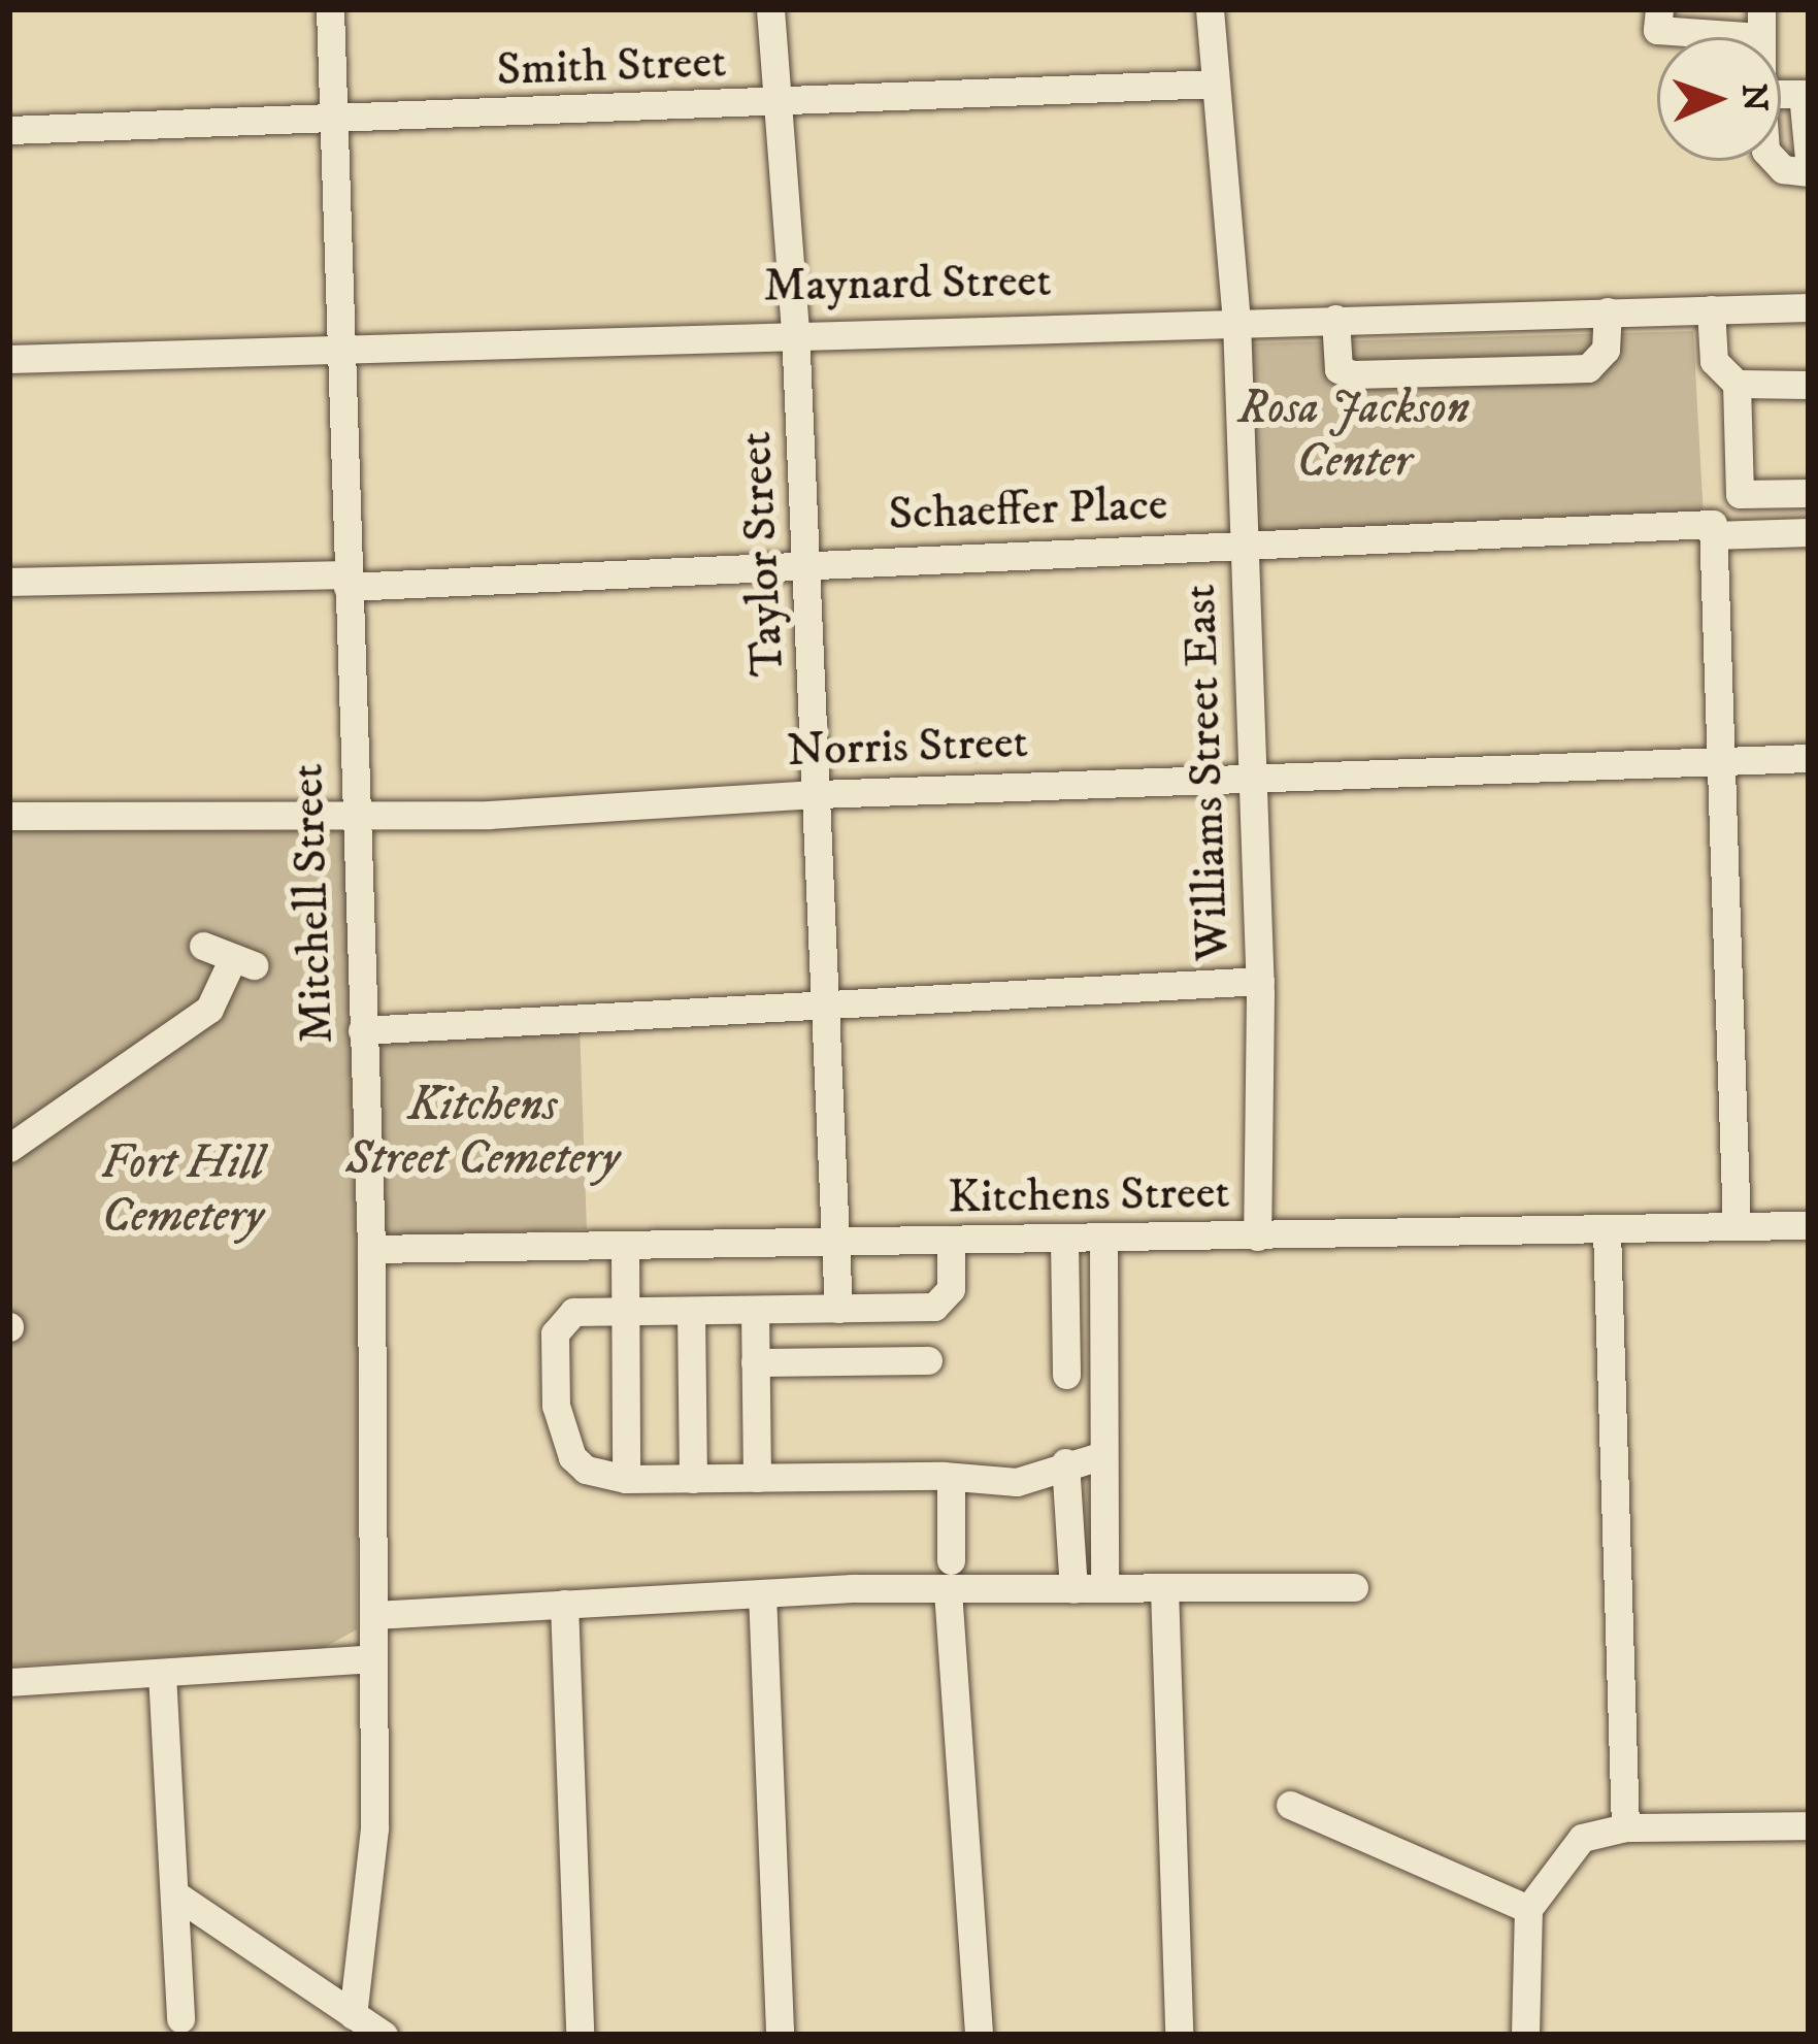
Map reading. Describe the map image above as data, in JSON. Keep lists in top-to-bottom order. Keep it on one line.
{"streets":{"street":["Smith Street","Maynard Street","Schaeffer Place","Taylor Street","Norris Street","Williams Street East","Mitchell Street","Kitchens Street"]},"crossings":[["Smith Street","Taylor Street"],["Smith Street","Williams Street East"],["Smith Street","Mitchell Street"],["Maynard Street","Taylor Street"],["Maynard Street","Williams Street East"],["Maynard Street","Mitchell Street"],["Schaeffer Place","Taylor Street"],["Schaeffer Place","Williams Street East"],["Schaeffer Place","Mitchell Street"],["Taylor Street","Norris Street"],["Taylor Street","Kitchens Street"],["Norris Street","Williams Street East"],["Norris Street","Mitchell Street"],["Williams Street East","Kitchens Street"],["Mitchell Street","Kitchens Street"]],"parks":["Rosa Jackson Center","Kitchens Street Cemetery","Fort Hill Cemetery"],"north":"right"}
